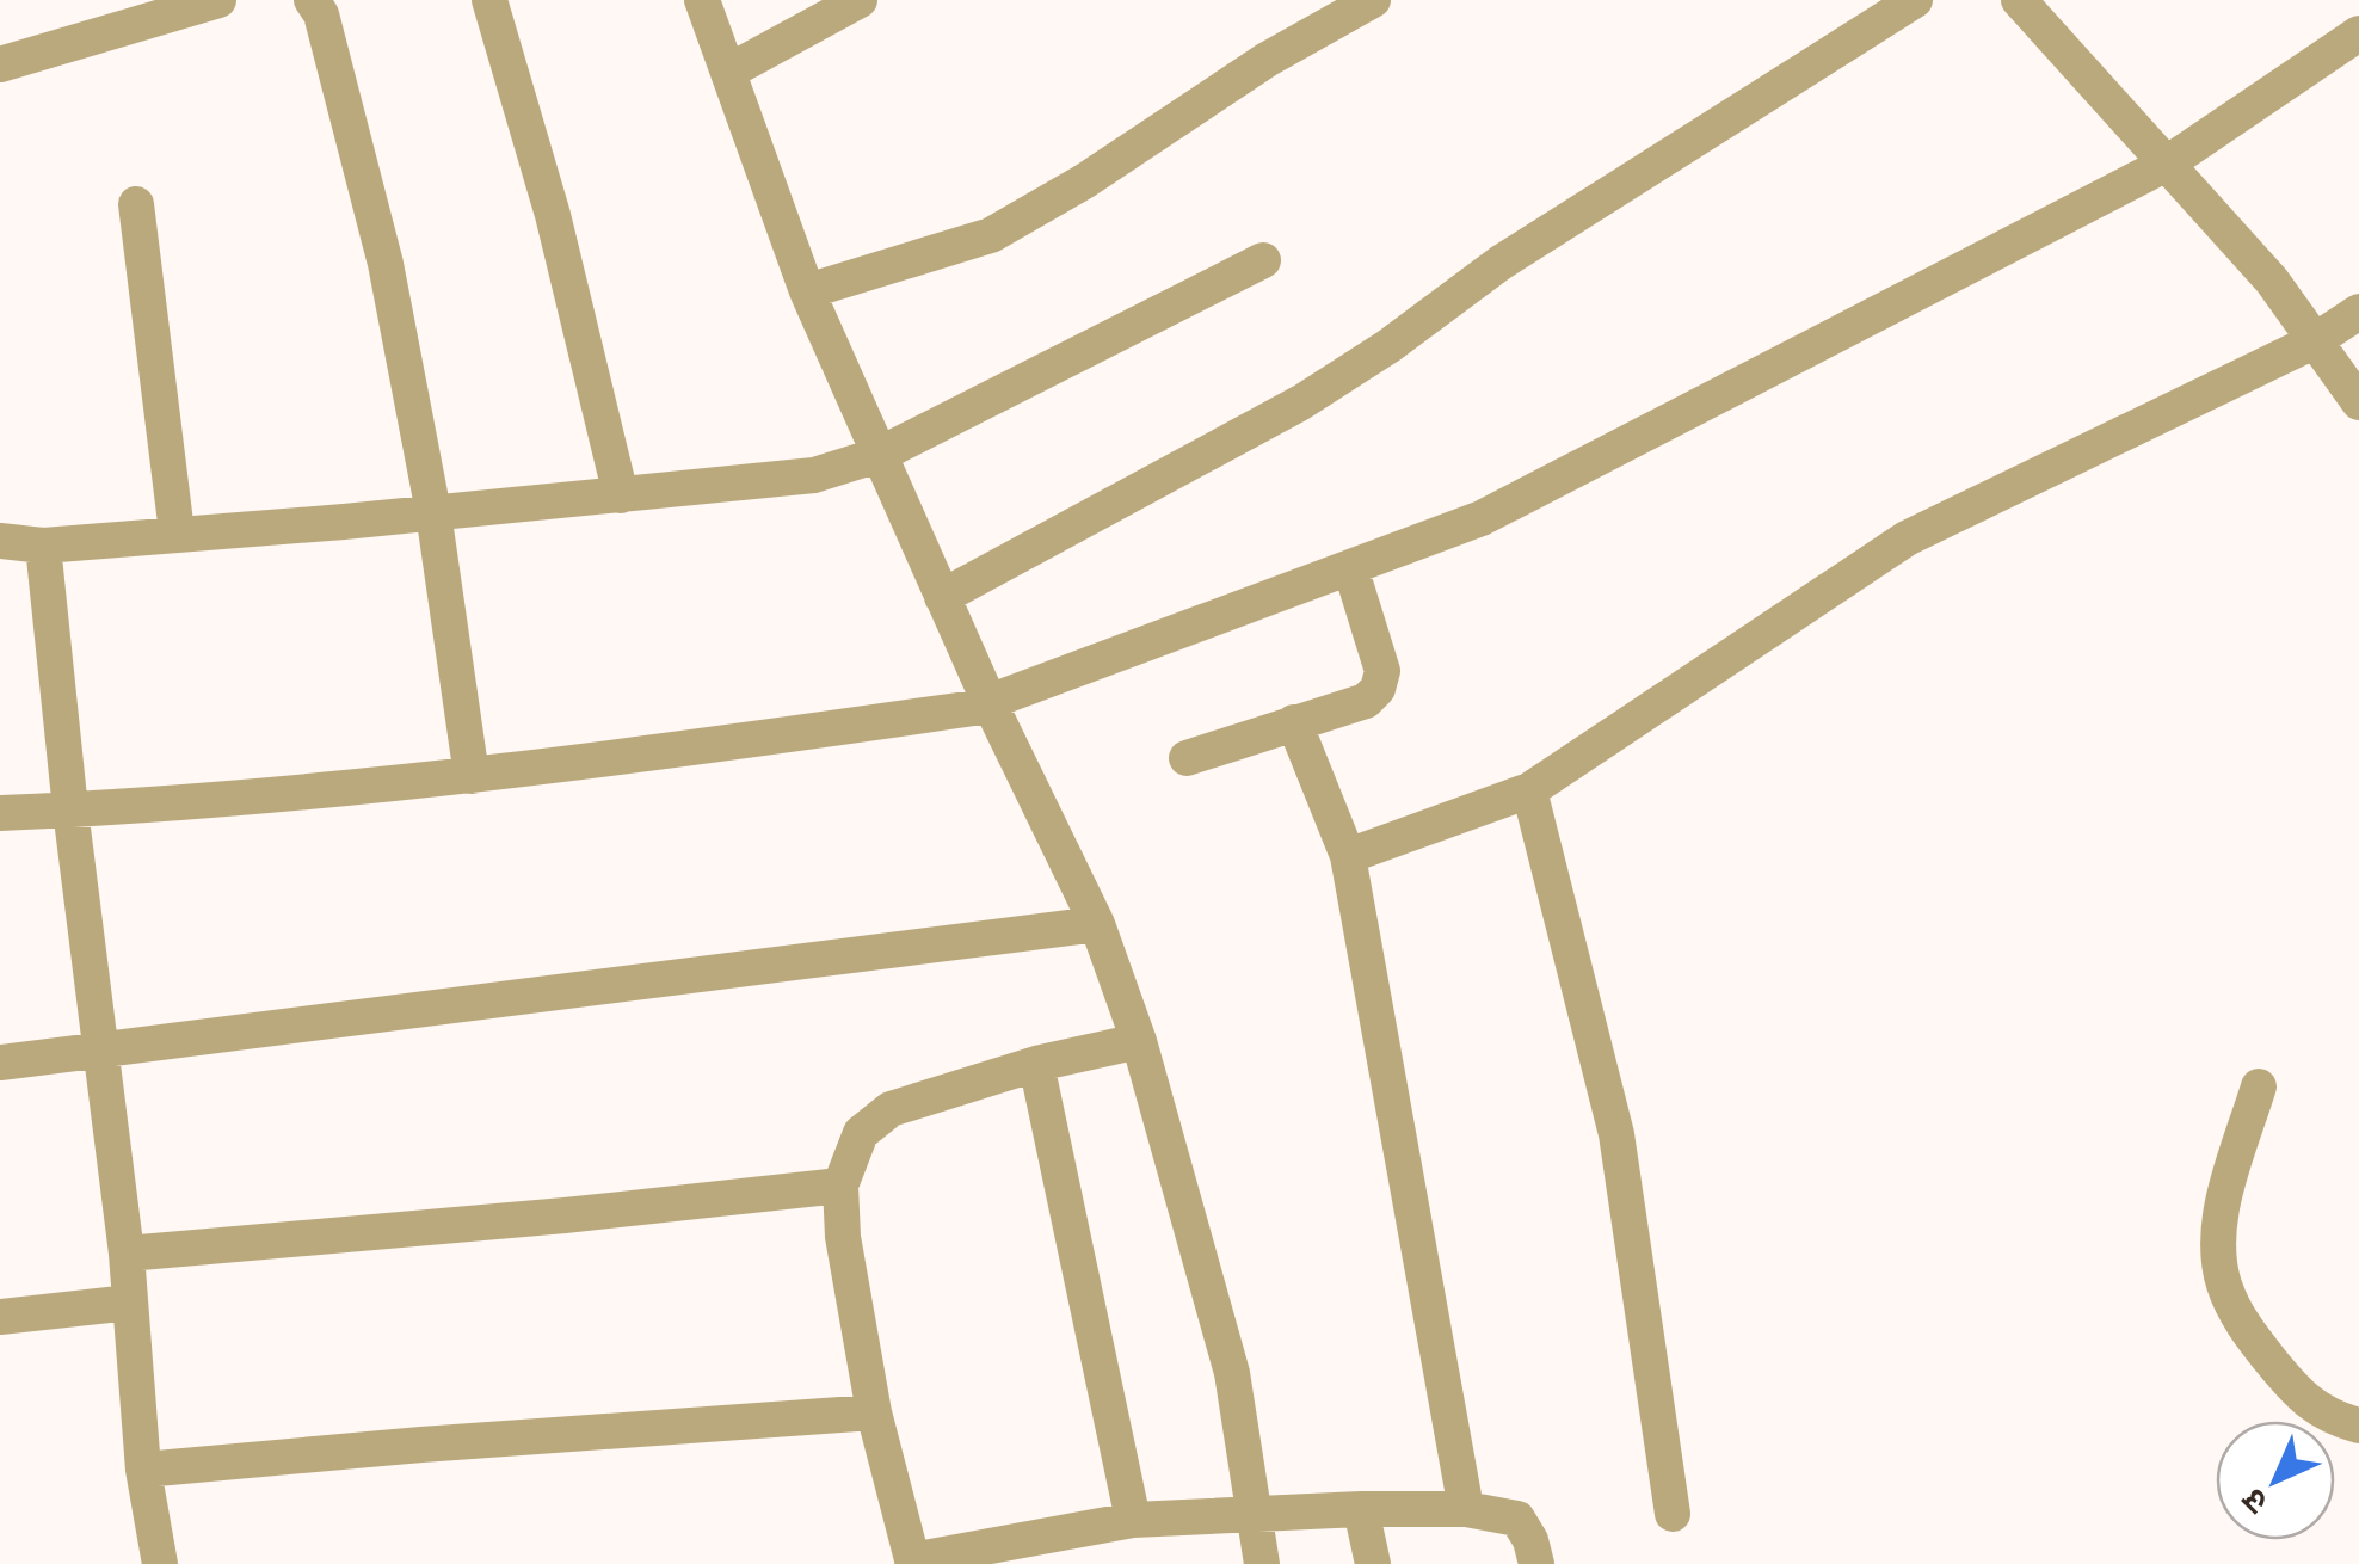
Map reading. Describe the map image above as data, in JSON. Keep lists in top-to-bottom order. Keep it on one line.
{"north":"bottom left"}
